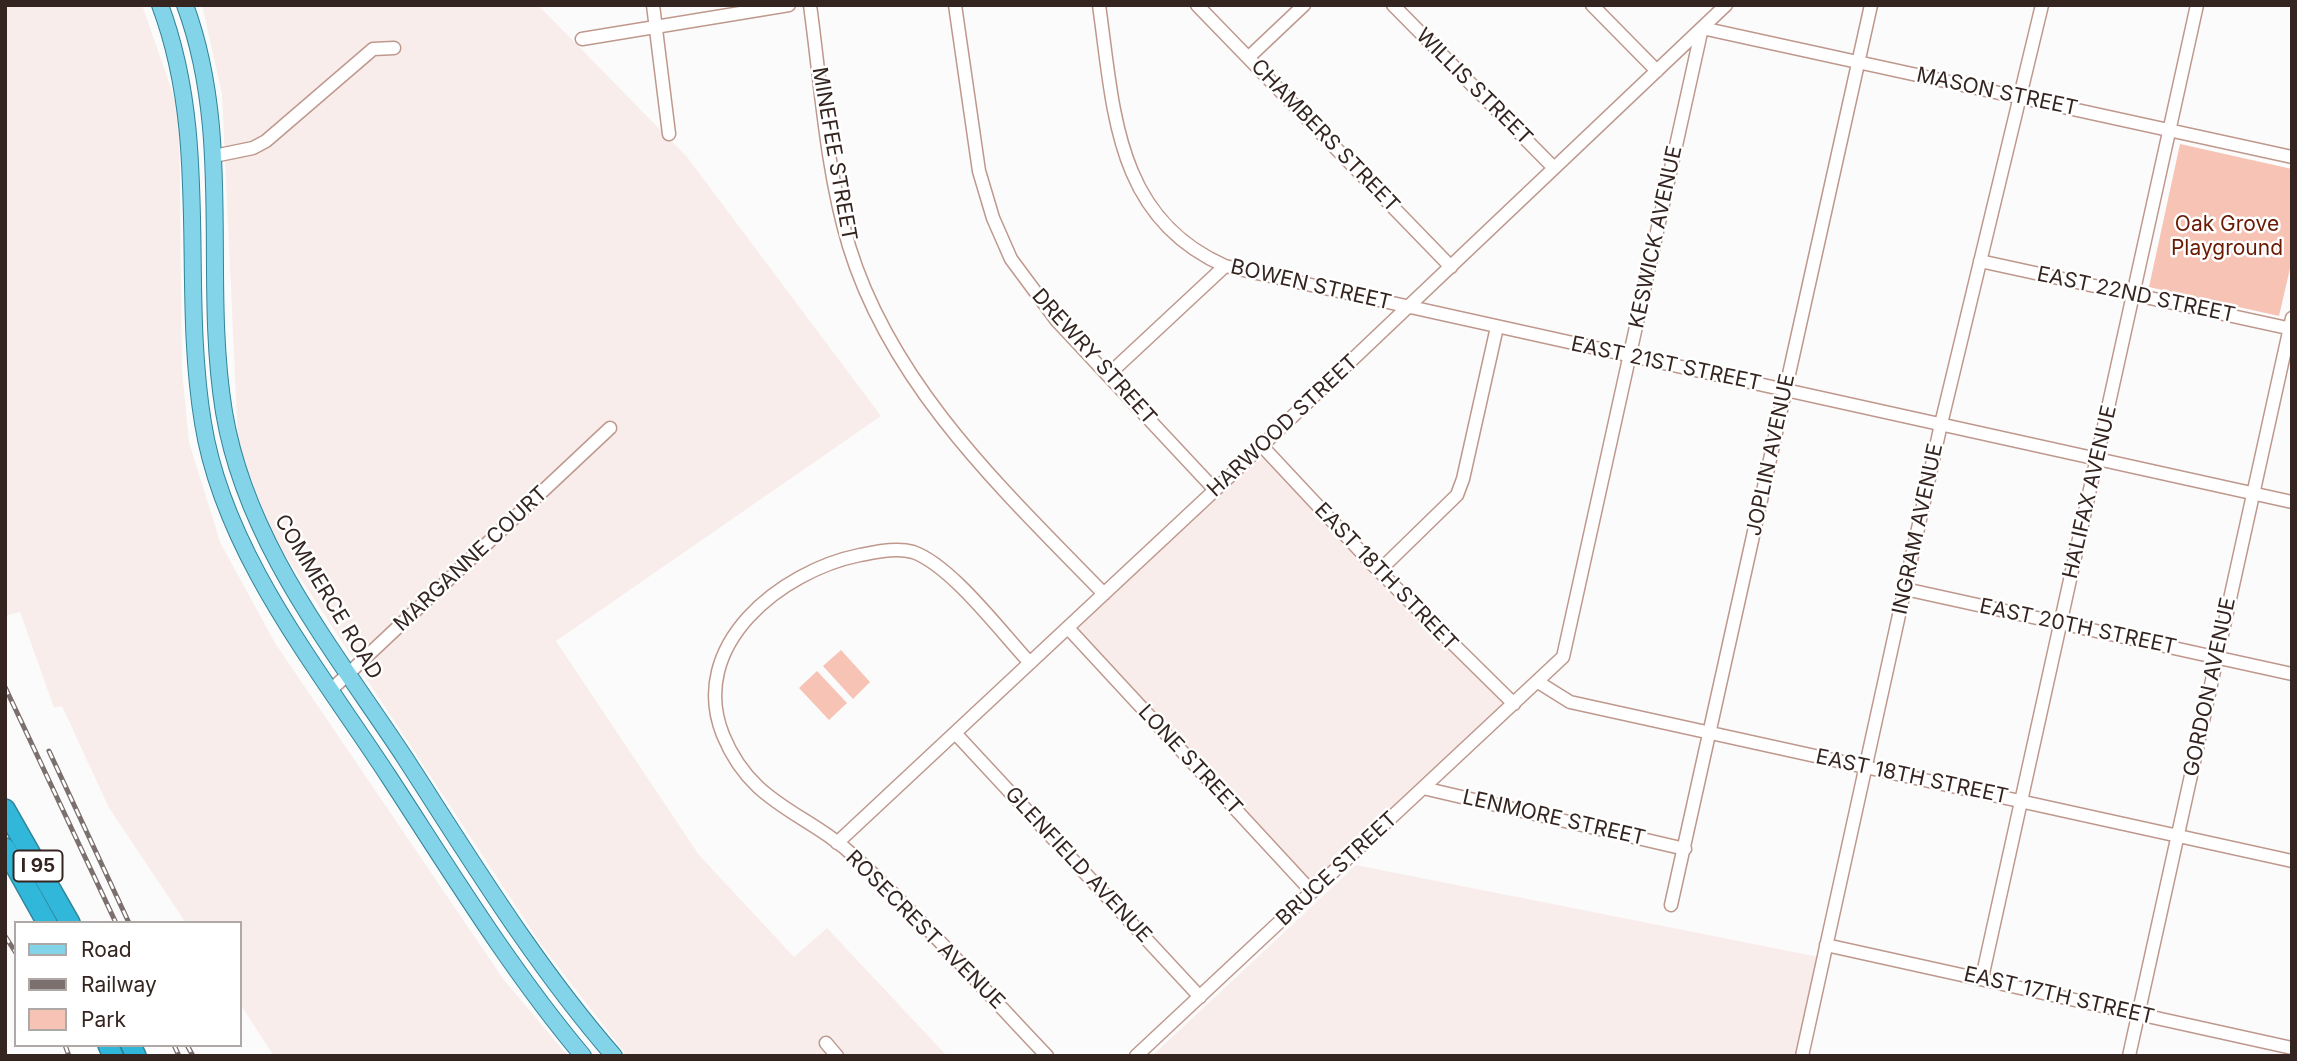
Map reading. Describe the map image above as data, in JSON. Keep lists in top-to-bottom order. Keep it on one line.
{"streets":{"highway":["I 95"],"main road":["COMMERCE ROAD"],"street":["WILLIS STREET","MASON STREET","CHAMBERS STREET","MINEFEE STREET","KESWICK AVENUE","BOWEN STREET","EAST 22ND STREET","DREWRY STREET","EAST 21ST STREET","HARWOOD STREET","JOPLIN AVENUE","HALIFAX AVENUE","INGRAM AVENUE","MARGANNE COURT","EAST 18TH STREET","EAST 20TH STREET","GORDON AVENUE","LONE STREET","LENMORE STREET","GLENFIELD AVENUE","BRUCE STREET","ROSECREST AVENUE","EAST 17TH STREET"]},"crossings":[["WILLIS STREET","HARWOOD STREET"],["MASON STREET","KESWICK AVENUE"],["MASON STREET","HARWOOD STREET"],["MASON STREET","JOPLIN AVENUE"],["MASON STREET","HALIFAX AVENUE"],["MASON STREET","INGRAM AVENUE"],["CHAMBERS STREET","HARWOOD STREET"],["MINEFEE STREET","HARWOOD STREET"],["KESWICK AVENUE","EAST 21ST STREET"],["KESWICK AVENUE","HARWOOD STREET"],["KESWICK AVENUE","EAST 18TH STREET"],["KESWICK AVENUE","BRUCE STREET"],["BOWEN STREET","EAST 21ST STREET"],["BOWEN STREET","HARWOOD STREET"],["EAST 22ND STREET","HALIFAX AVENUE"],["EAST 22ND STREET","INGRAM AVENUE"],["EAST 22ND STREET","GORDON AVENUE"],["DREWRY STREET","HARWOOD STREET"],["EAST 21ST STREET","HARWOOD STREET"],["EAST 21ST STREET","JOPLIN AVENUE"],["EAST 21ST STREET","HALIFAX AVENUE"],["EAST 21ST STREET","INGRAM AVENUE"],["EAST 21ST STREET","GORDON AVENUE"],["HARWOOD STREET","EAST 18TH STREET"],["HARWOOD STREET","LONE STREET"],["HARWOOD STREET","GLENFIELD AVENUE"],["HARWOOD STREET","ROSECREST AVENUE"],["JOPLIN AVENUE","EAST 18TH STREET"],["JOPLIN AVENUE","LENMORE STREET"],["HALIFAX AVENUE","EAST 18TH STREET"],["HALIFAX AVENUE","EAST 20TH STREET"],["HALIFAX AVENUE","EAST 17TH STREET"],["INGRAM AVENUE","EAST 18TH STREET"],["INGRAM AVENUE","EAST 20TH STREET"],["INGRAM AVENUE","EAST 17TH STREET"],["MARGANNE COURT","COMMERCE ROAD"],["EAST 18TH STREET","GORDON AVENUE"],["EAST 18TH STREET","BRUCE STREET"],["EAST 20TH STREET","GORDON AVENUE"],["GORDON AVENUE","EAST 17TH STREET"],["LONE STREET","BRUCE STREET"],["LENMORE STREET","BRUCE STREET"],["GLENFIELD AVENUE","BRUCE STREET"]],"parks":["Oak Grove Playground"],"legend":["Road","Railway","Park"]}
